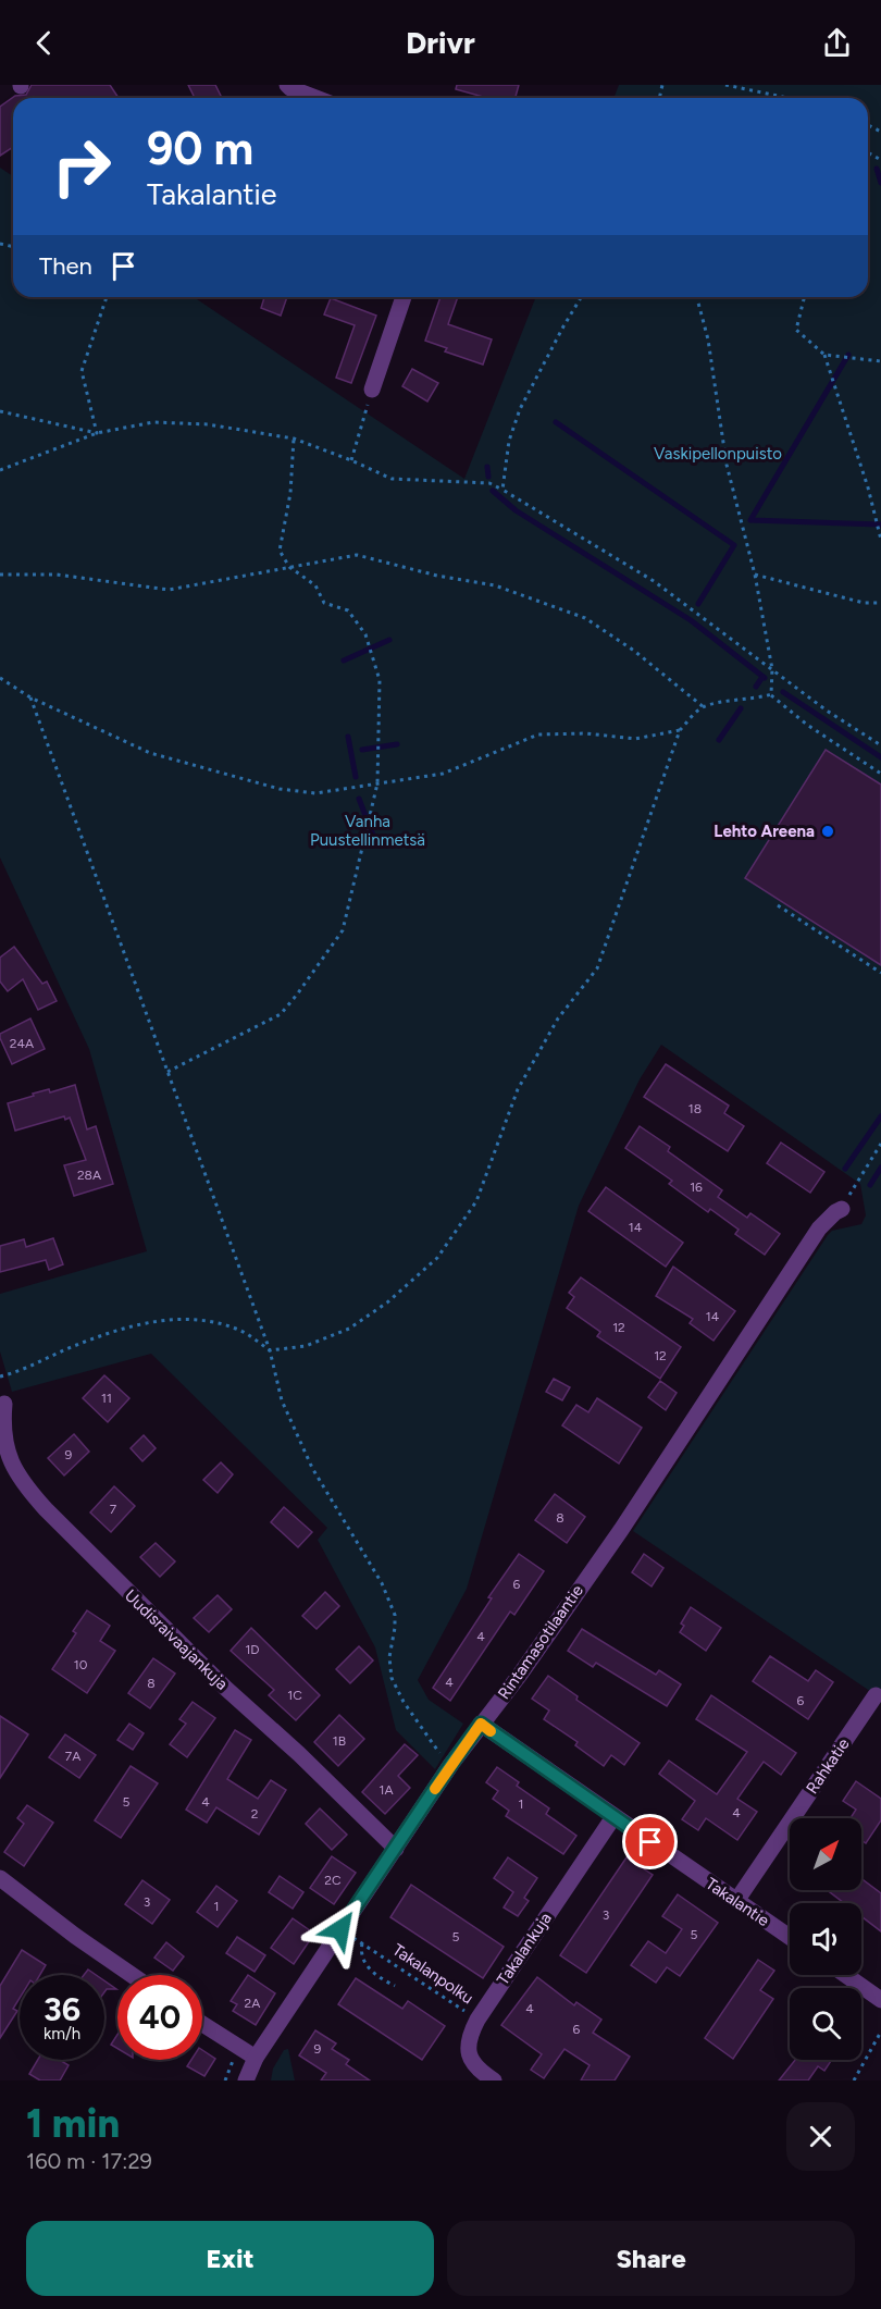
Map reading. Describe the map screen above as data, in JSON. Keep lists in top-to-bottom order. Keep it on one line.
{"streets":{"street":["Uudisraivaajankuja","Rintamasotilaantie","Rahkatie","Takalantie","Takalankuja"],"path":["Takalanpolku"]},"crossings":[["Uudisraivaajankuja","Rintamasotilaantie"],["Rintamasotilaantie","Takalantie"],["Rintamasotilaantie","Takalanpolku"],["Rahkatie","Takalantie"],["Takalantie","Takalankuja"],["Takalankuja","Takalanpolku"]],"parks":["Vaskipellonpuisto","Vanha Puustellinmetsä"],"places":["Lehto Areena"],"house_numbers":["24A","18","28A","16","14","14","12","12","11","9","7","8","6","4","1D","10","4","8","1C","6","1B","7A","1A","5","4","1","4","2","2C","3","1","3","5","5","2A","4","6","9"],"north":"top right","page":{"header":"Drivr","turn":["90 m","Takalantie"],"then":"Then","speed":"36 km/h","limit":"40","heading":["1 min","160 m · 17:29"],"buttons":["Exit","Share"]}}
